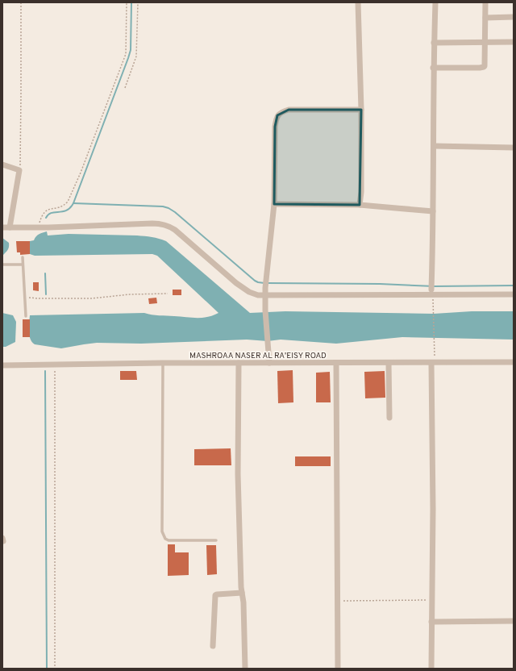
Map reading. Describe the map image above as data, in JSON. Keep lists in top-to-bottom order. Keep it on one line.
{"streets":{"street":["MASHROAA NASER AL RA'EISY ROAD"]}}
